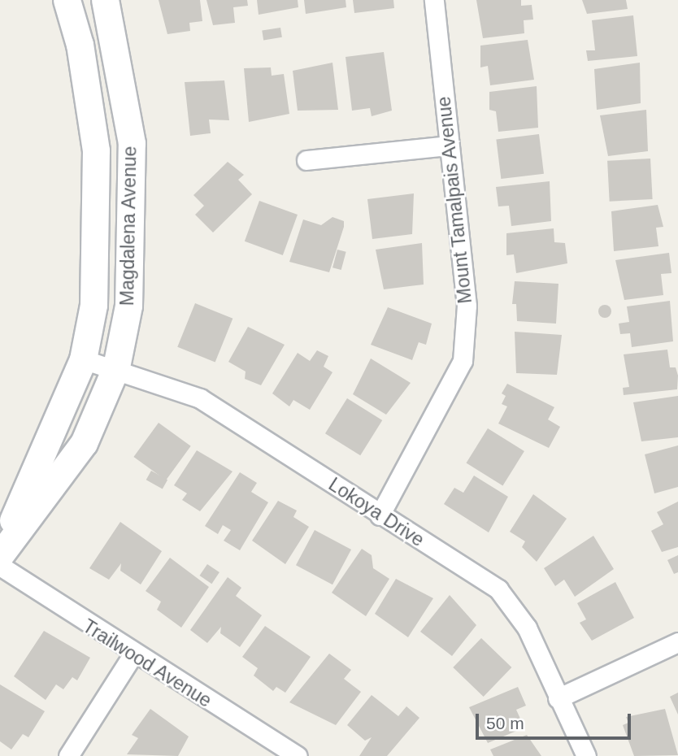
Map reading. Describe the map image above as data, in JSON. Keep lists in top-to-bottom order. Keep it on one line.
{"streets":{"street":["Mount Tamalpais Avenue","Magdalena Avenue","Lokoya Drive","Trailwood Avenue"]},"crossings":[["Mount Tamalpais Avenue","Lokoya Drive"],["Magdalena Avenue","Lokoya Drive"]],"scale_bar":"50 m"}
